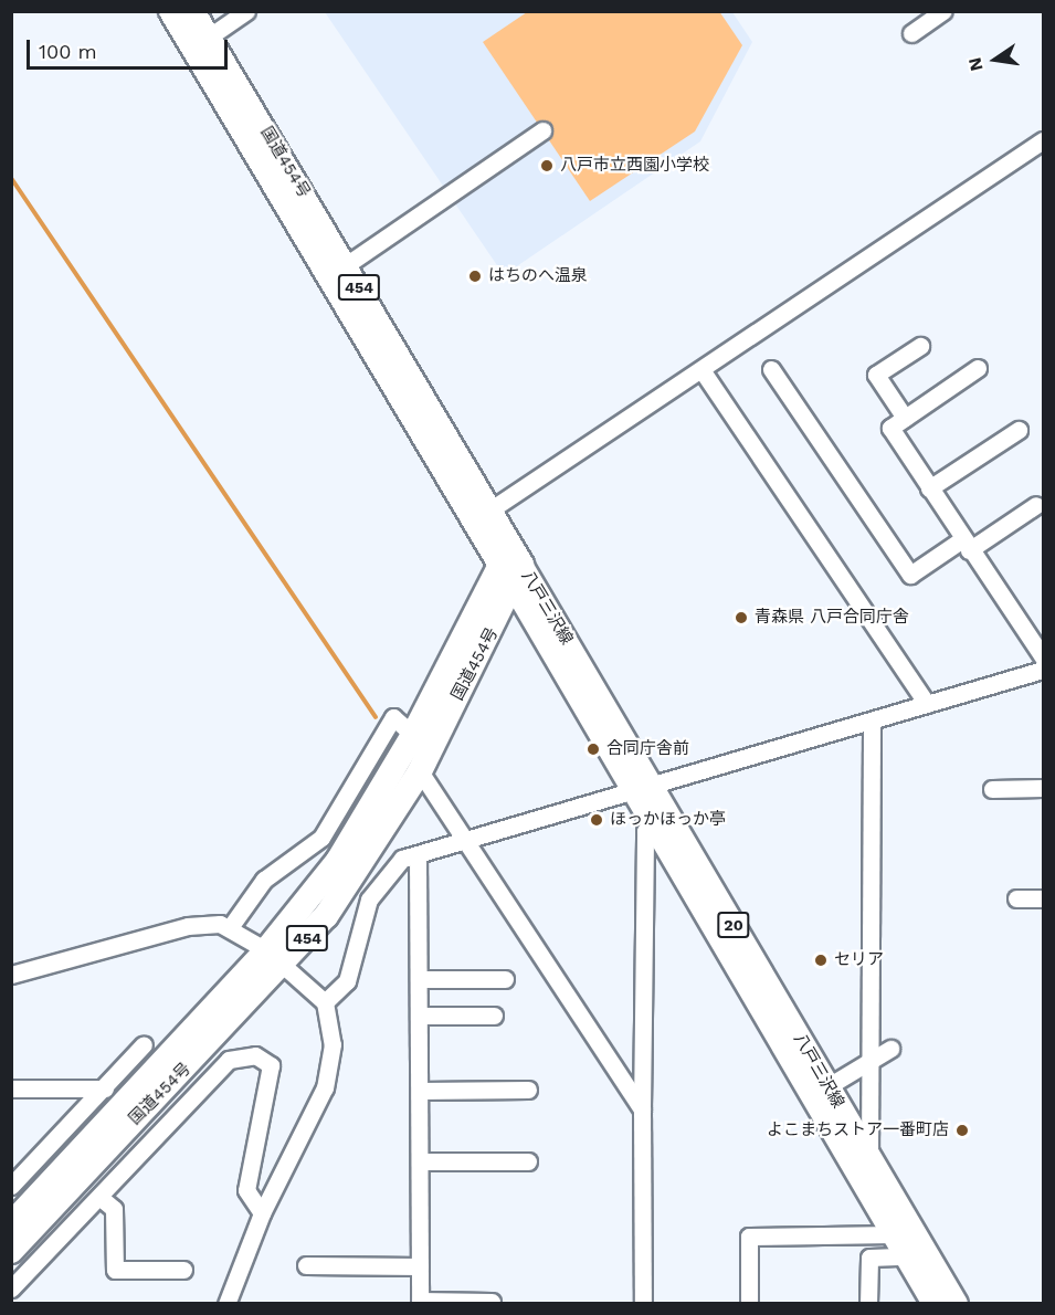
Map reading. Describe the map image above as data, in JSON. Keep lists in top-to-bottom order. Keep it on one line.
{"streets":{"highway":["国道454号","454"],"main road":["八戸三沢線","20"]},"crossings":[["国道454号","八戸三沢線"]],"places":["八戸市立西園小学校","はちのへ温泉","青森県 八戸合同庁舎","合同庁舎前","ほっかほっか亭","セリア","よこまちストア一番町店"],"scale_bar":"100 m","north":"left"}
